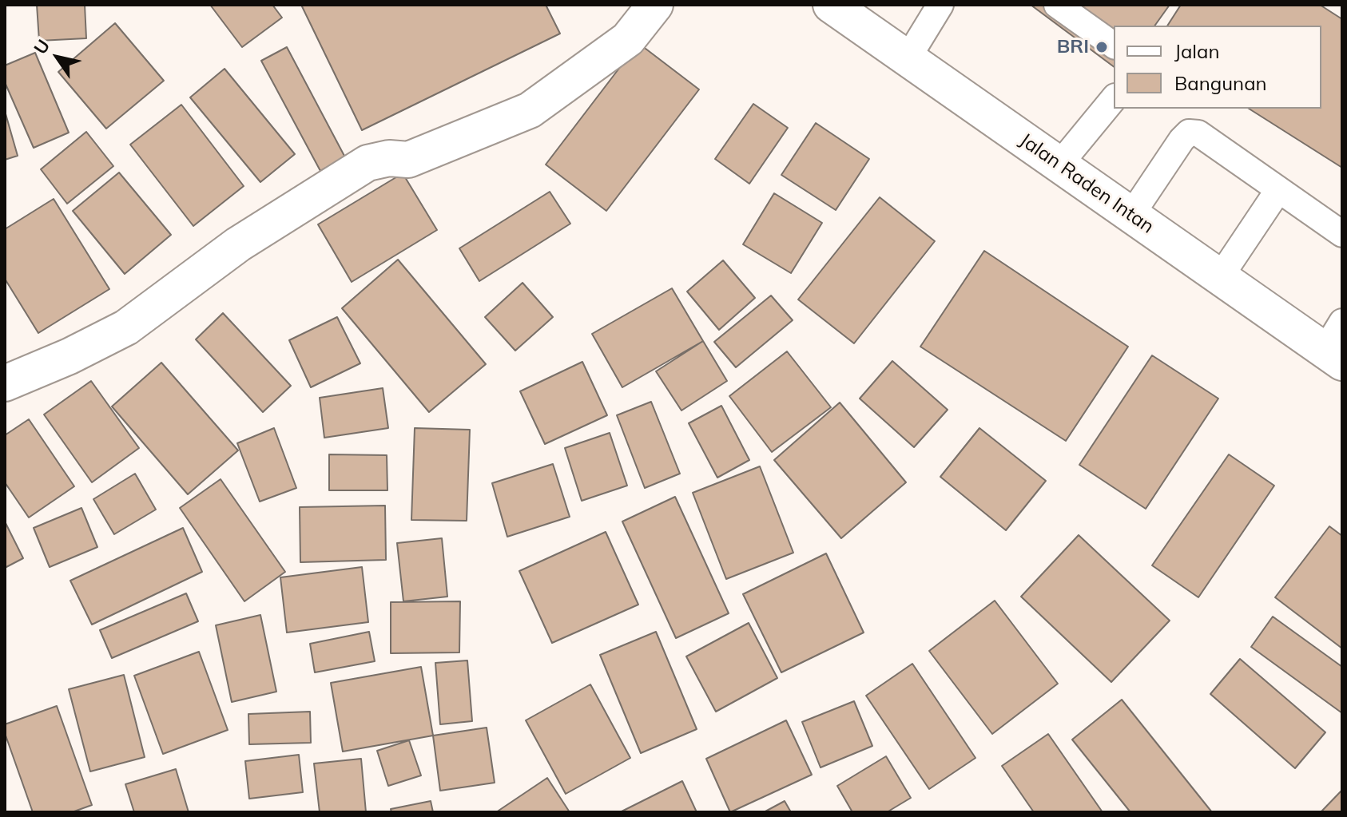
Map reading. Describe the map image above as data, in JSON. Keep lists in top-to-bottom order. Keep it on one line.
{"streets":{"street":["Jalan Raden Intan"]},"places":["BRI"],"legend":["Jalan","Bangunan"],"north":"top left"}
